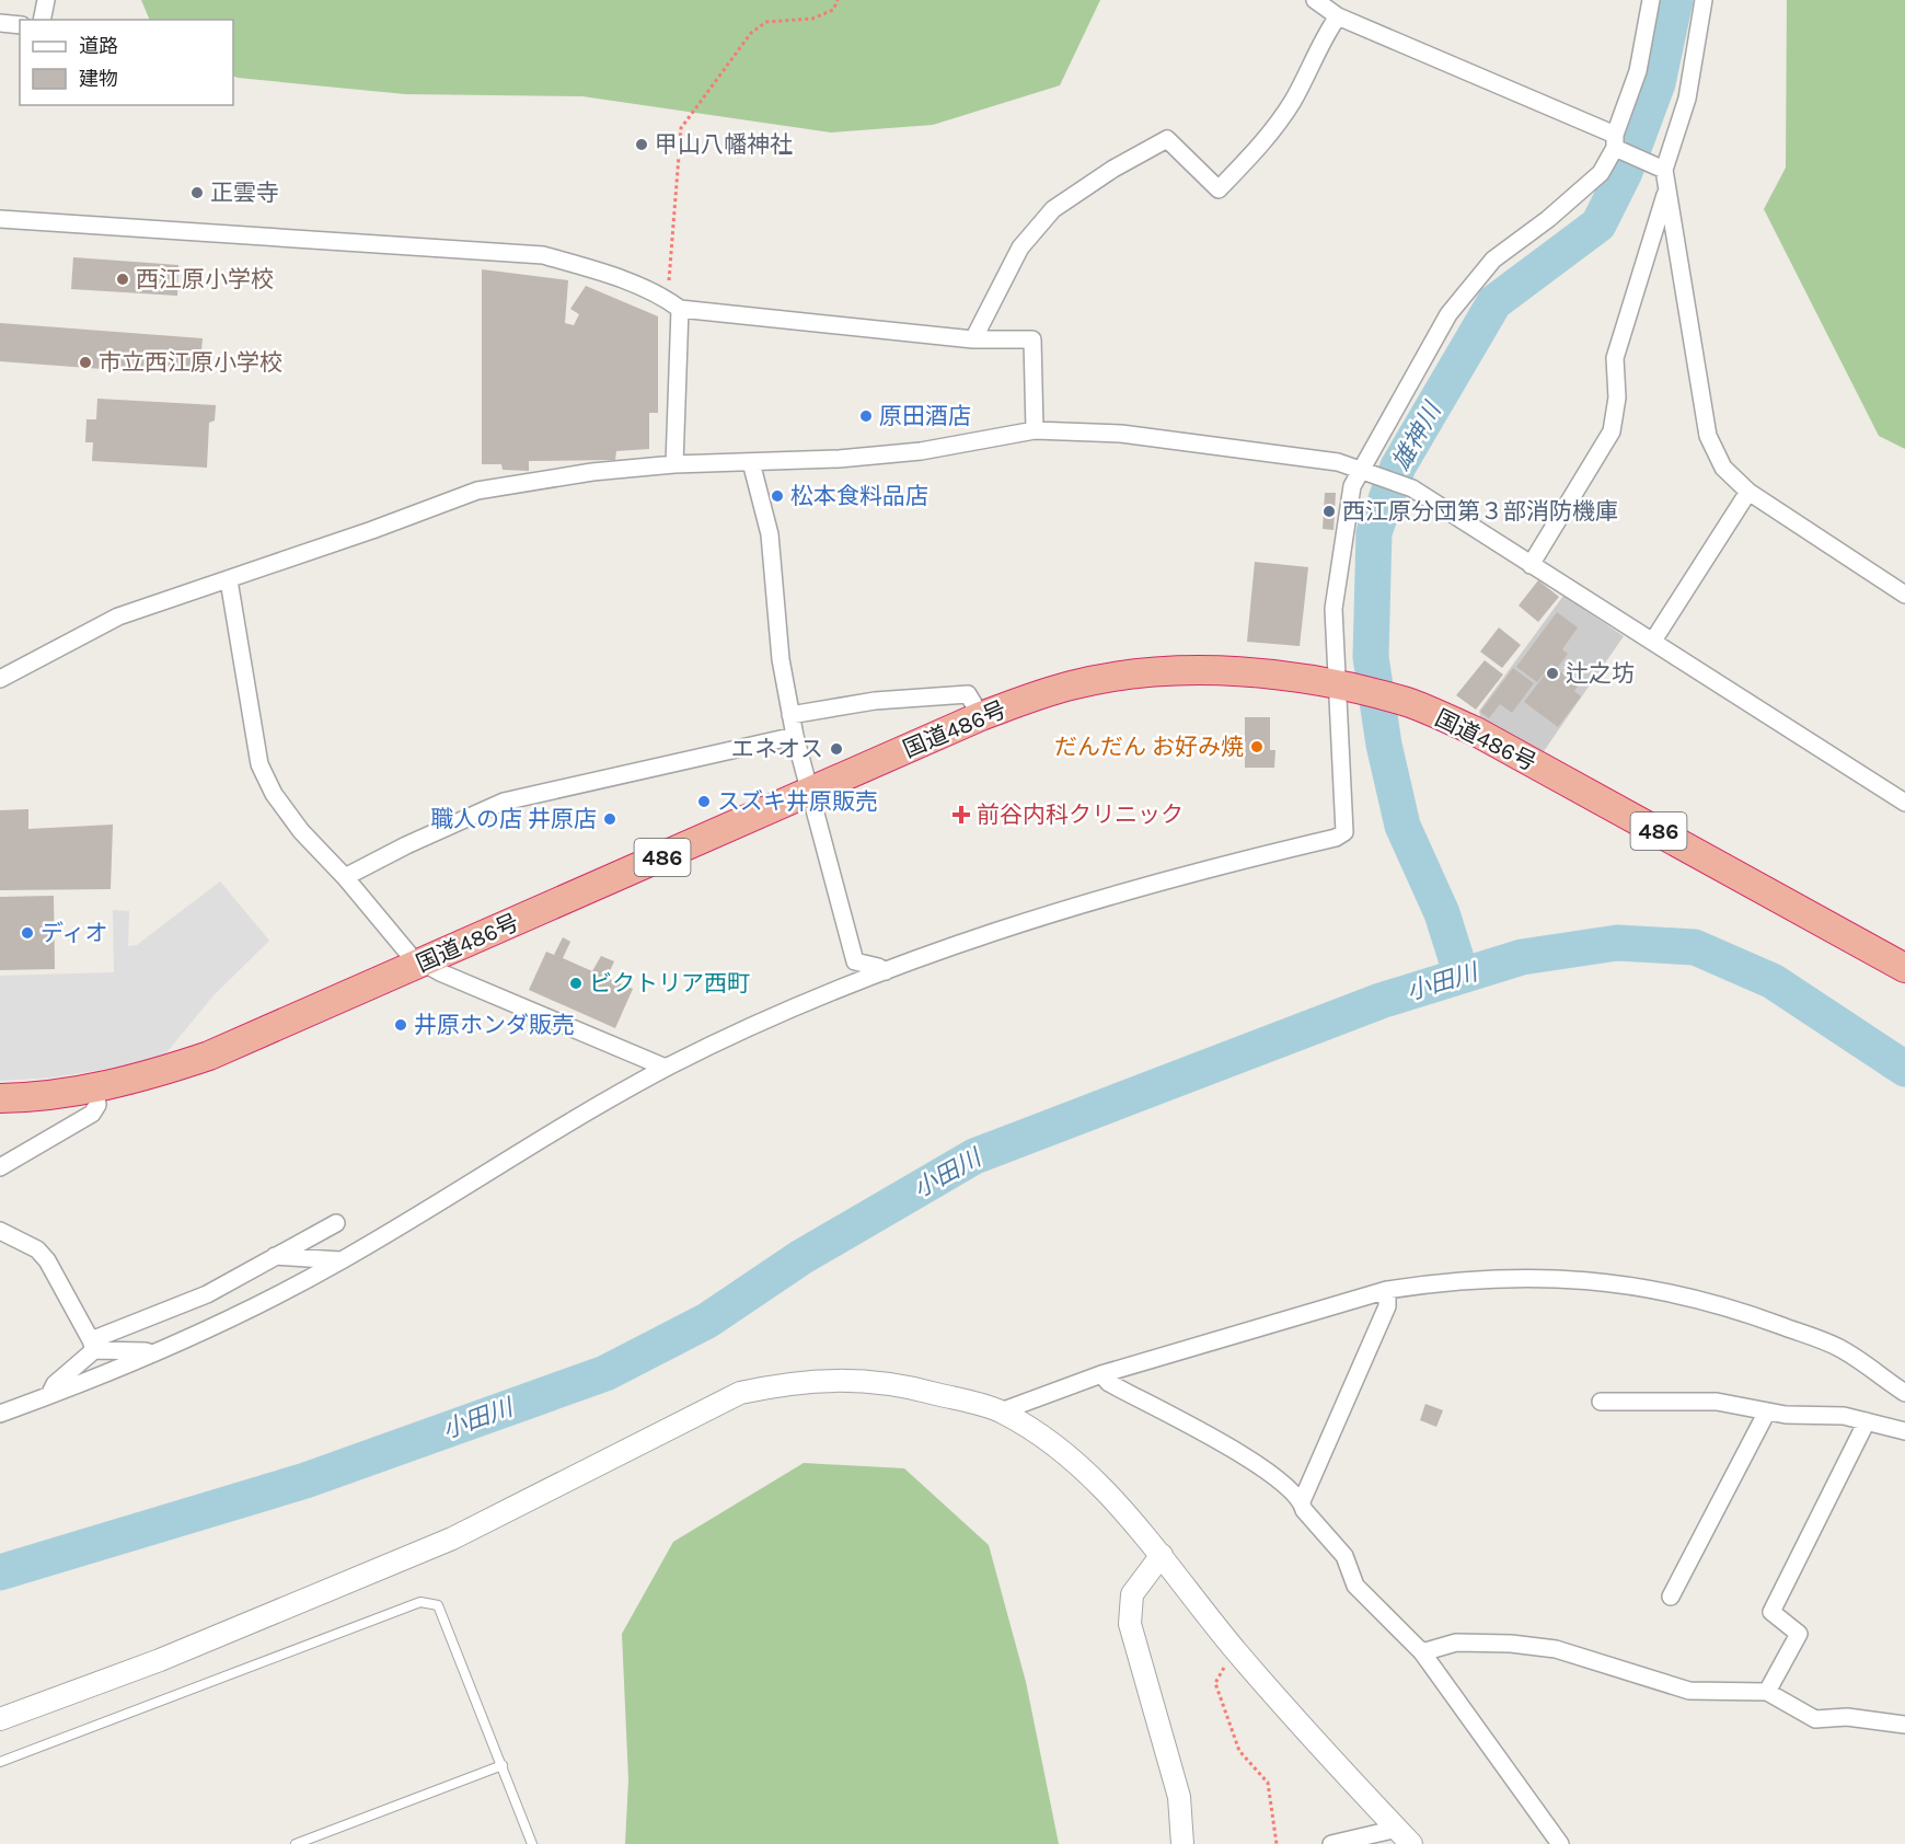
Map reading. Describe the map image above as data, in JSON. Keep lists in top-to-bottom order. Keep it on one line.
{"streets":{"highway":["国道486号","486"]},"water":["雄神川","小田川"],"places":{"other":["甲山八幡神社","正雲寺","西江原小学校","市立西江原小学校","原田酒店","松本食料品店","西江原分団第３部消防機庫","辻之坊","だんだん お好み焼","エネオス","スズキ井原販売","職人の店 井原店","ディオ","ビクトリア西町","井原ホンダ販売"],"health":["前谷内科クリニック"]},"legend":["道路","建物"]}
